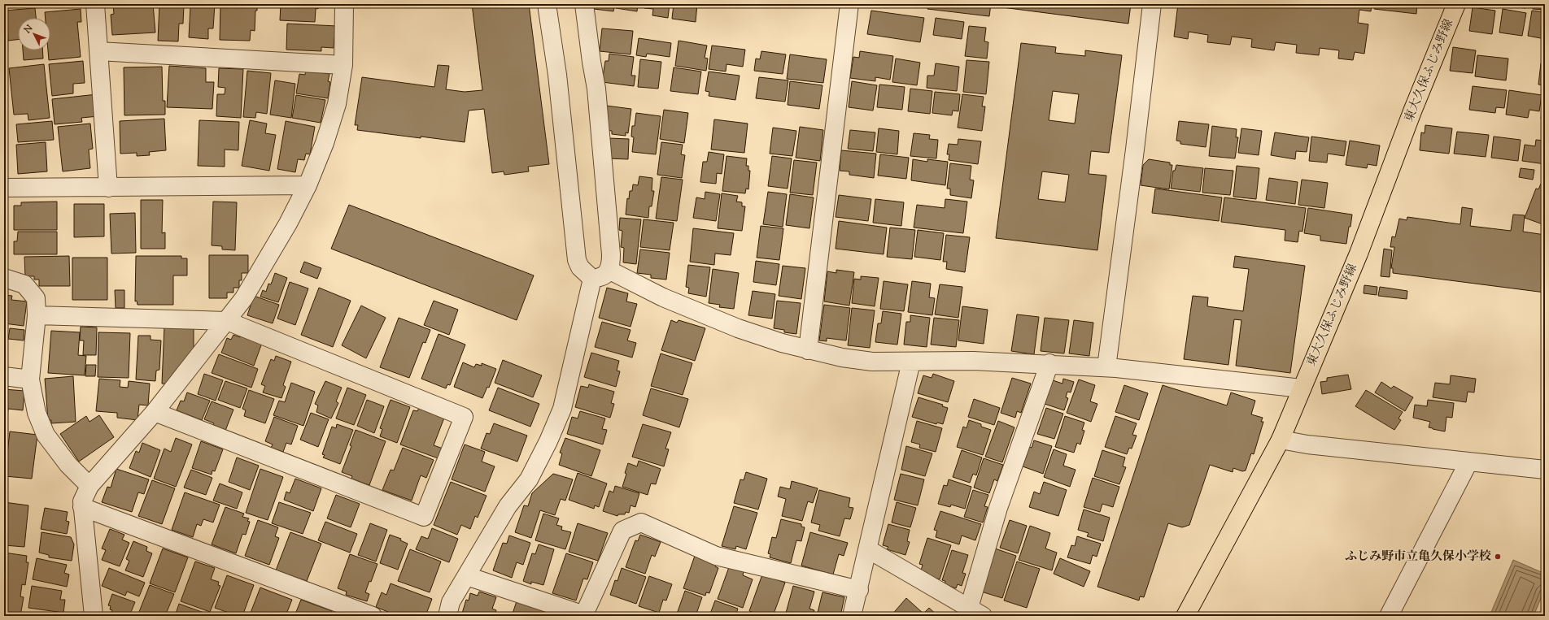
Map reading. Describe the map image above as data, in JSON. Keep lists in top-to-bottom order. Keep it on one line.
{"streets":{"main road":["東大久保ふじみ野線"]},"places":["ふじみ野市立亀久保小学校"],"north":"top left"}
